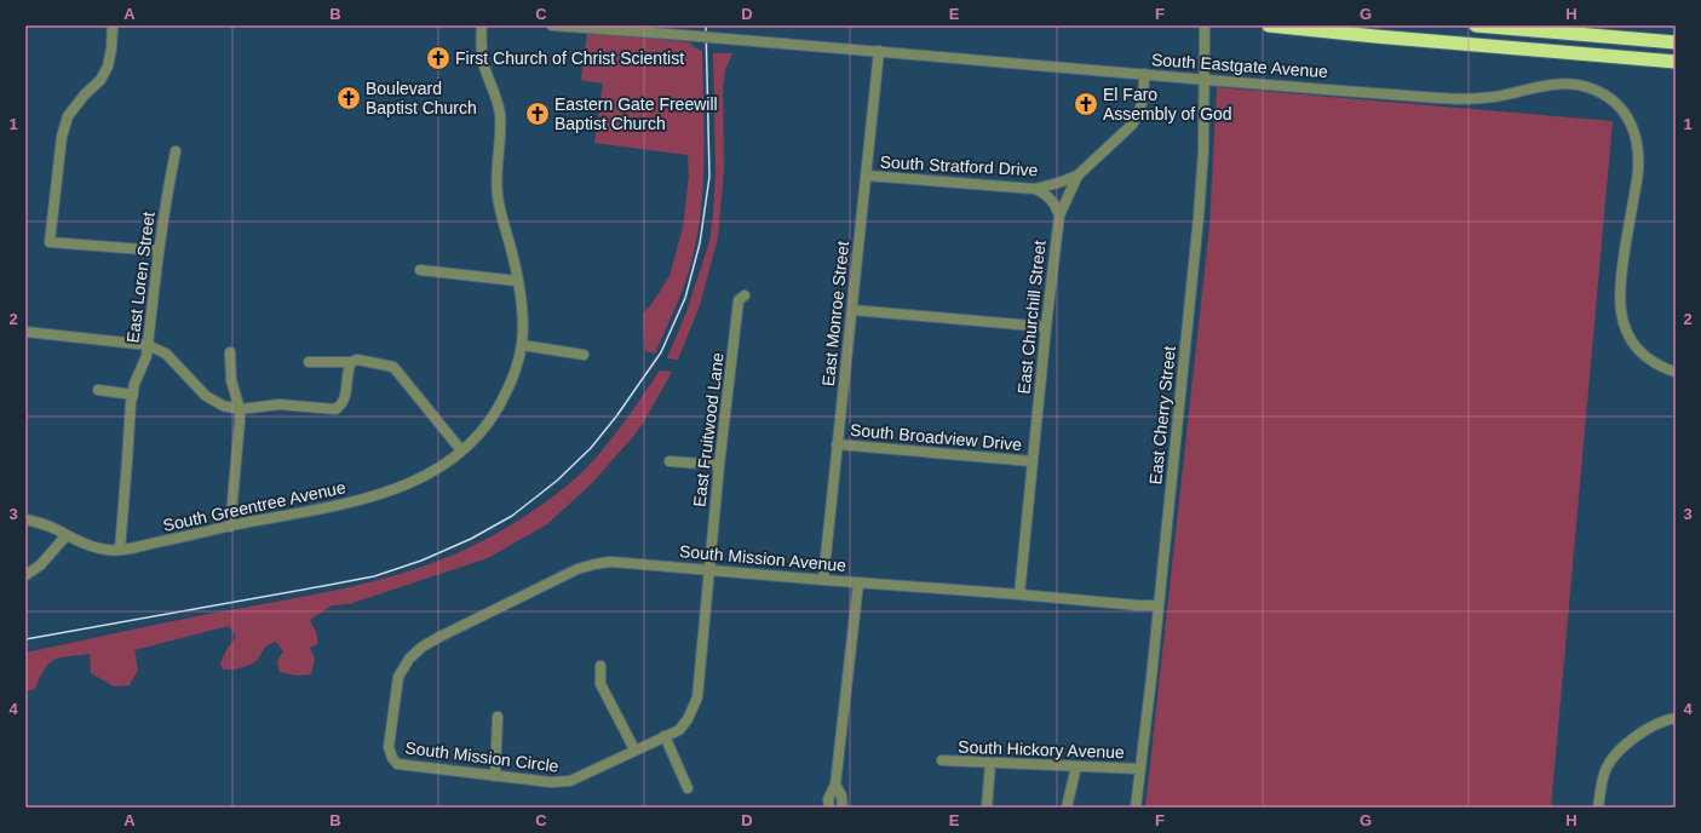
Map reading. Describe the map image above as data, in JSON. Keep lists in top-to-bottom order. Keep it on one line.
{"streets":{"street":["South Eastgate Avenue","South Stratford Drive","East Loren Street","East Monroe Street","East Churchill Street","East Cherry Street","East Fruitwood Lane","South Broadview Drive","South Greentree Avenue","South Mission Avenue","South Hickory Avenue","South Mission Circle"]},"crossings":[["South Eastgate Avenue","East Monroe Street"],["South Eastgate Avenue","East Churchill Street"],["South Eastgate Avenue","East Cherry Street"],["South Stratford Drive","East Monroe Street"],["South Stratford Drive","East Churchill Street"],["East Loren Street","South Greentree Avenue"],["East Monroe Street","South Broadview Drive"],["East Monroe Street","South Mission Avenue"],["East Churchill Street","South Broadview Drive"],["East Churchill Street","South Mission Avenue"],["East Cherry Street","South Mission Avenue"],["East Cherry Street","South Hickory Avenue"],["East Fruitwood Lane","South Mission Avenue"],["East Fruitwood Lane","South Mission Circle"],["South Mission Avenue","South Mission Circle"]],"places":{"church":["First Church of Christ Scientist","Boulevard Baptist Church","El Faro Assembly of God","Eastern Gate Freewill Baptist Church"]},"grid":{"columns":["A","B","C","D","E","F","G","H"],"rows":["1","2","3","4"]}}
